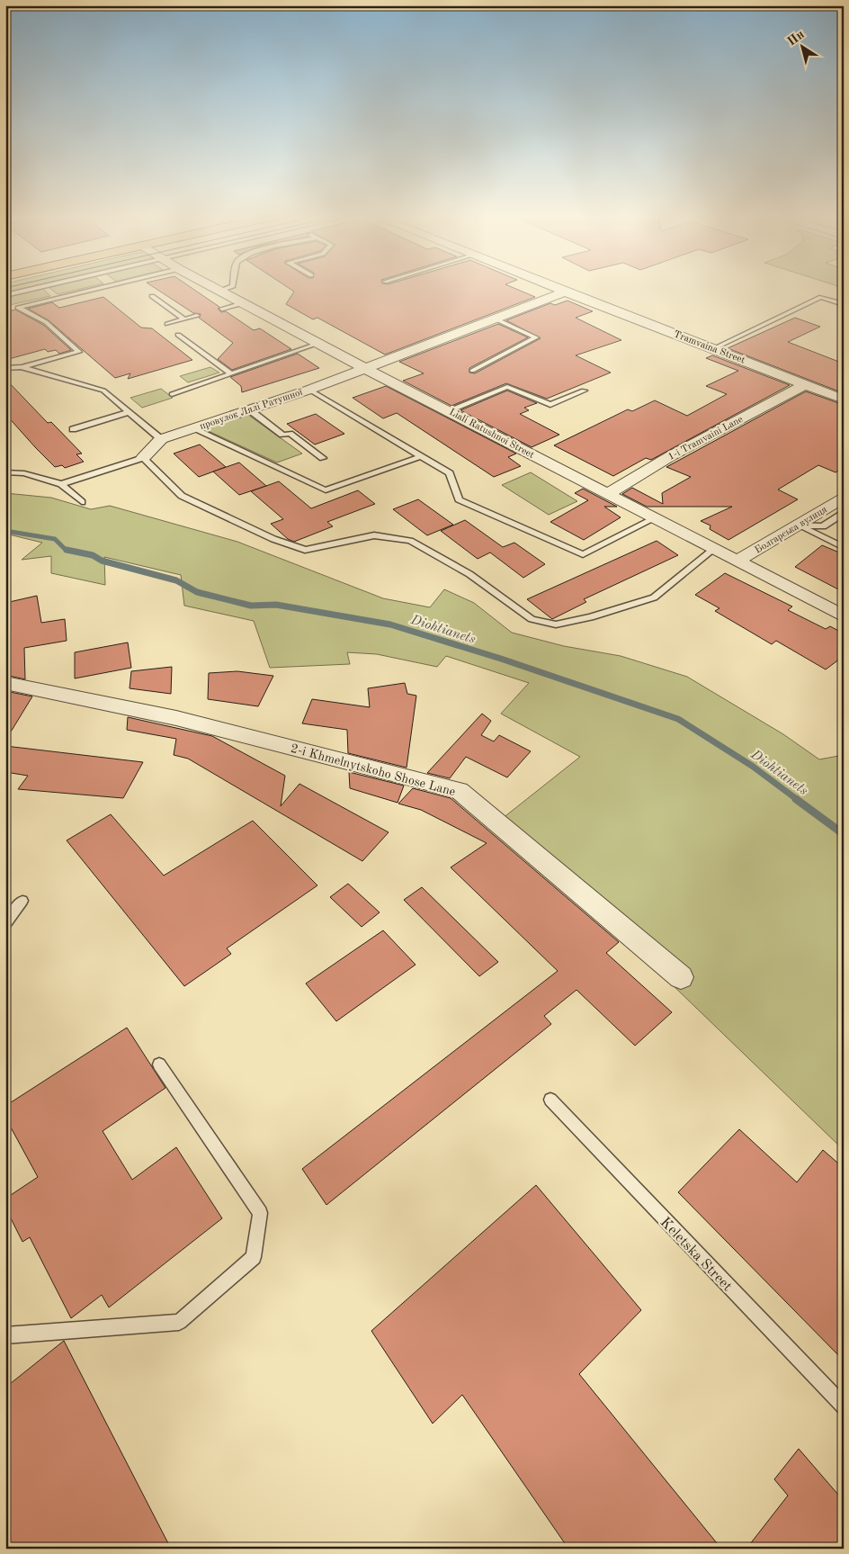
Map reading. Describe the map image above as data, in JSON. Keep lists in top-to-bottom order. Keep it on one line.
{"streets":{"street":["Tramvaina Street","провулок Лялі Ратушної","Liali Ratushnoi Street","1-i Tramvaini Lane","Болгарська вулиця","2-i Khmelnytskoho Shose Lane"],"lane":["Keletska Street"]},"crossings":[["Tramvaina Street","провулок Лялі Ратушної"],["Tramvaina Street","1-i Tramvaini Lane"],["провулок Лялі Ратушної","Liali Ratushnoi Street"],["Liali Ratushnoi Street","1-i Tramvaini Lane"],["Liali Ratushnoi Street","Болгарська вулиця"]],"water":["Diohtianets"],"north":"top left"}
